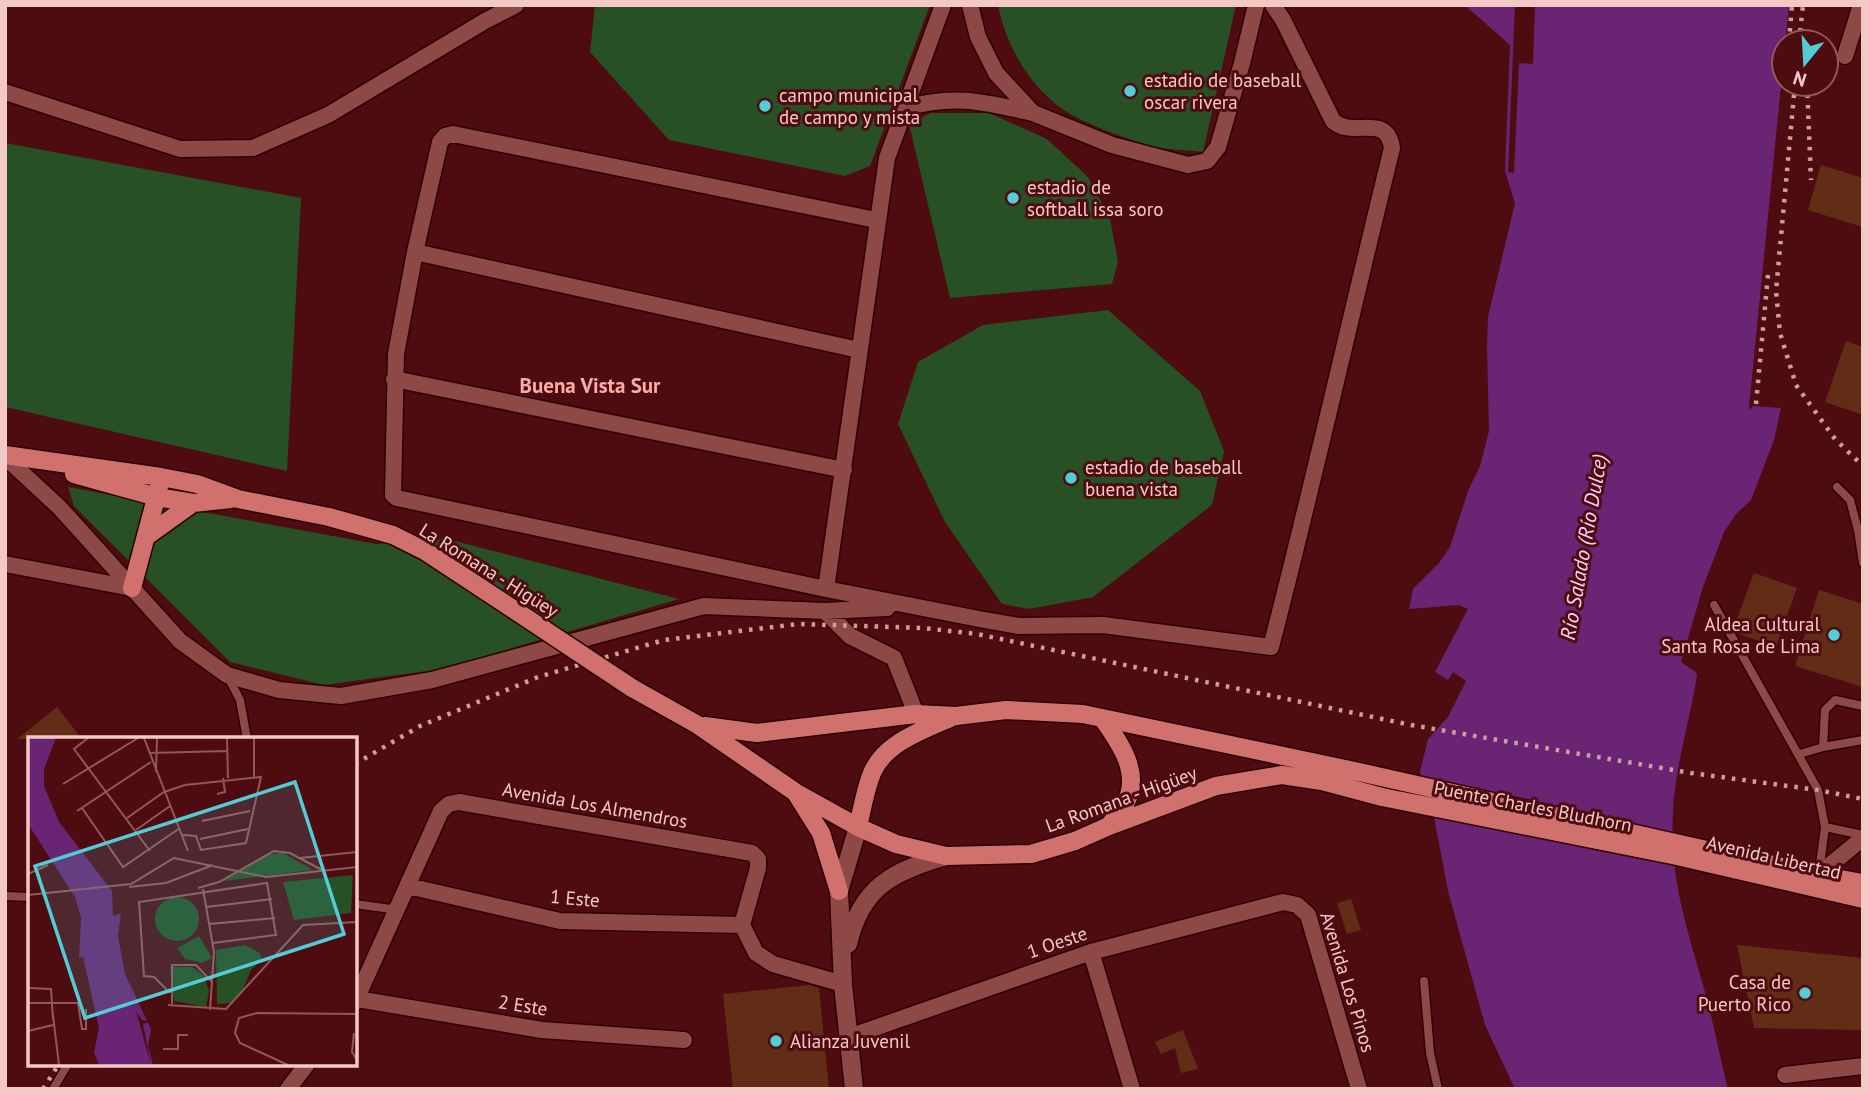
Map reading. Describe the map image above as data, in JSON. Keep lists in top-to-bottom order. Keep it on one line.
{"streets":{"main road":["La Romana - Higüey","Puente Charles Bludhorn","Avenida Libertad"],"street":["Avenida Los Almendros","1 Este","1 Oeste","Avenida Los Pinos","2 Este"]},"crossings":[["La Romana - Higüey","Puente Charles Bludhorn"],["Avenida Los Almendros","1 Este"],["Puente Charles Bludhorn","Avenida Libertad"],["1 Oeste","Avenida Los Pinos"]],"districts":["Buena Vista Sur"],"water":["Río Salado (Río Dulce)"],"places":["estadio de baseball oscar rivera","campo municipal de campo y mista","estadio de softball issa soro","estadio de baseball buena vista","Aldea Cultural Santa Rosa de Lima","Casa de Puerto Rico","Alianza Juvenil"],"north":"bottom"}
